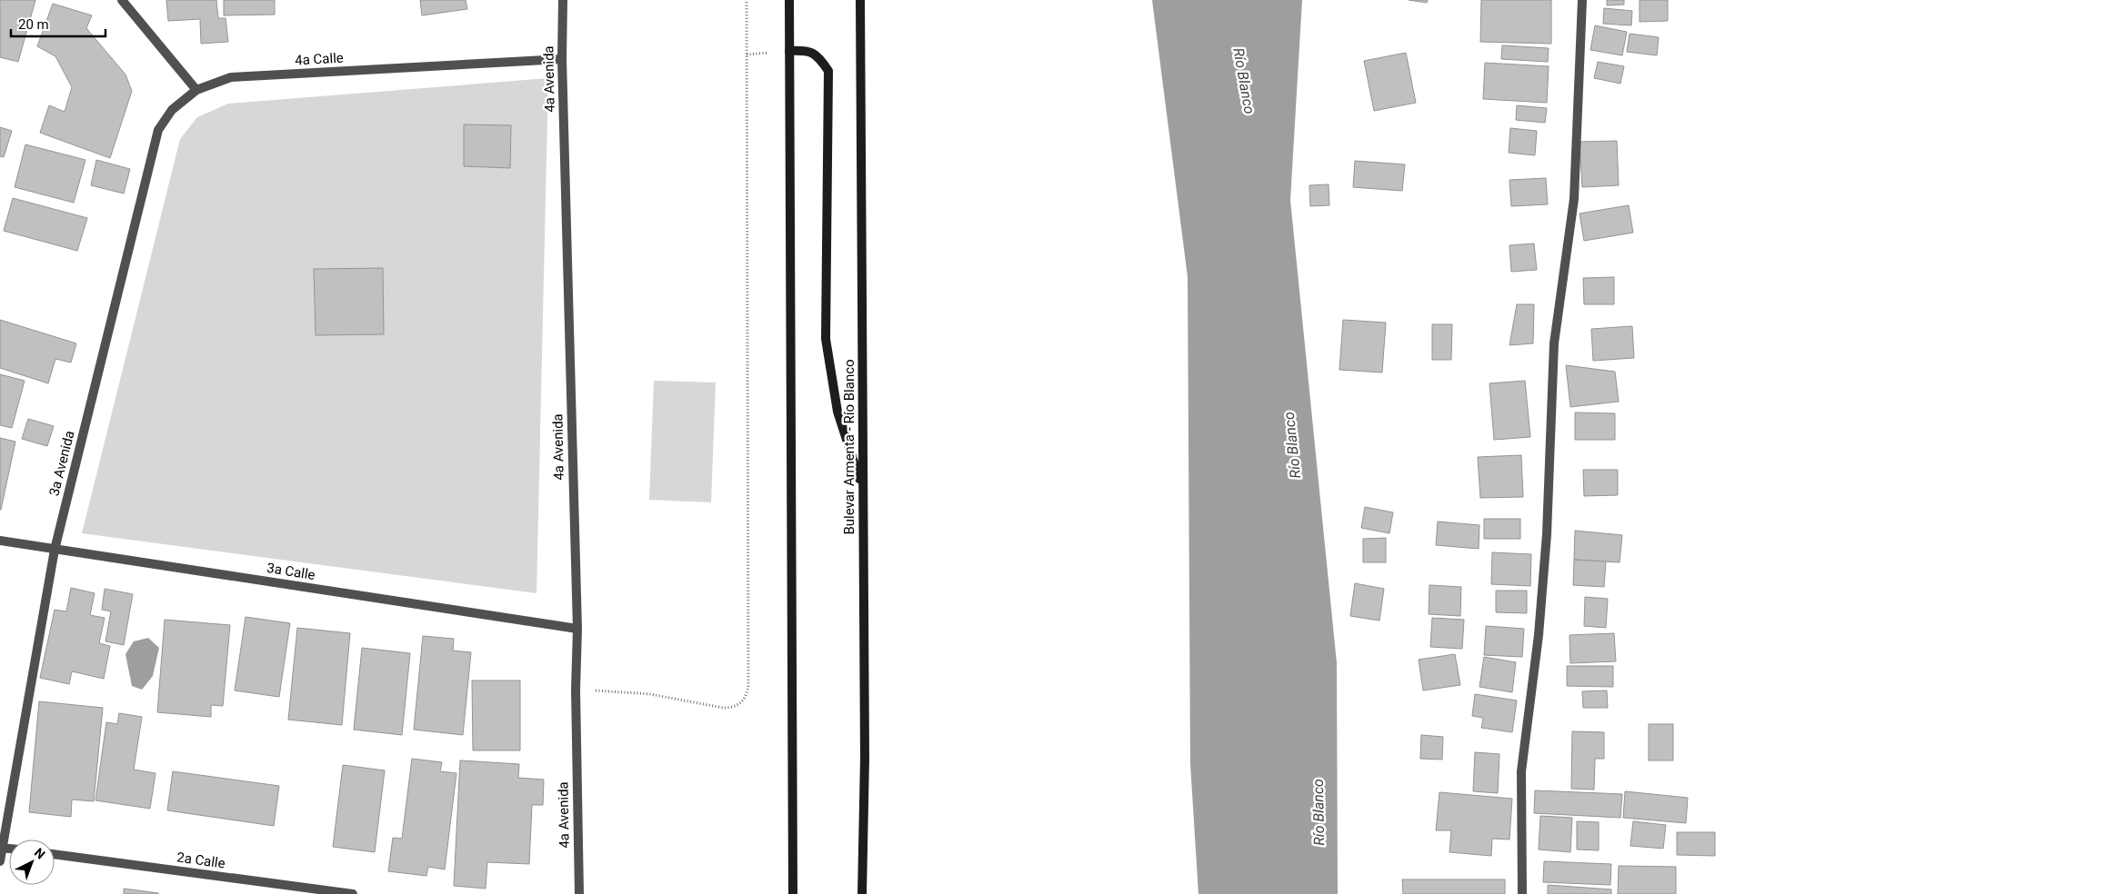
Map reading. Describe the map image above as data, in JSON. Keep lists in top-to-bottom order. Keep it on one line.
{"streets":{"main road":["Bulevar Armenta - Río Blanco"],"street":["4a Calle","4a Avenida","3a Avenida","3a Calle","2a Calle"]},"crossings":[["4a Calle","4a Avenida"],["4a Calle","3a Avenida"],["4a Avenida","3a Calle"],["3a Avenida","3a Calle"]],"water":["Río Blanco"],"scale_bar":"20 m","north":"top right"}
